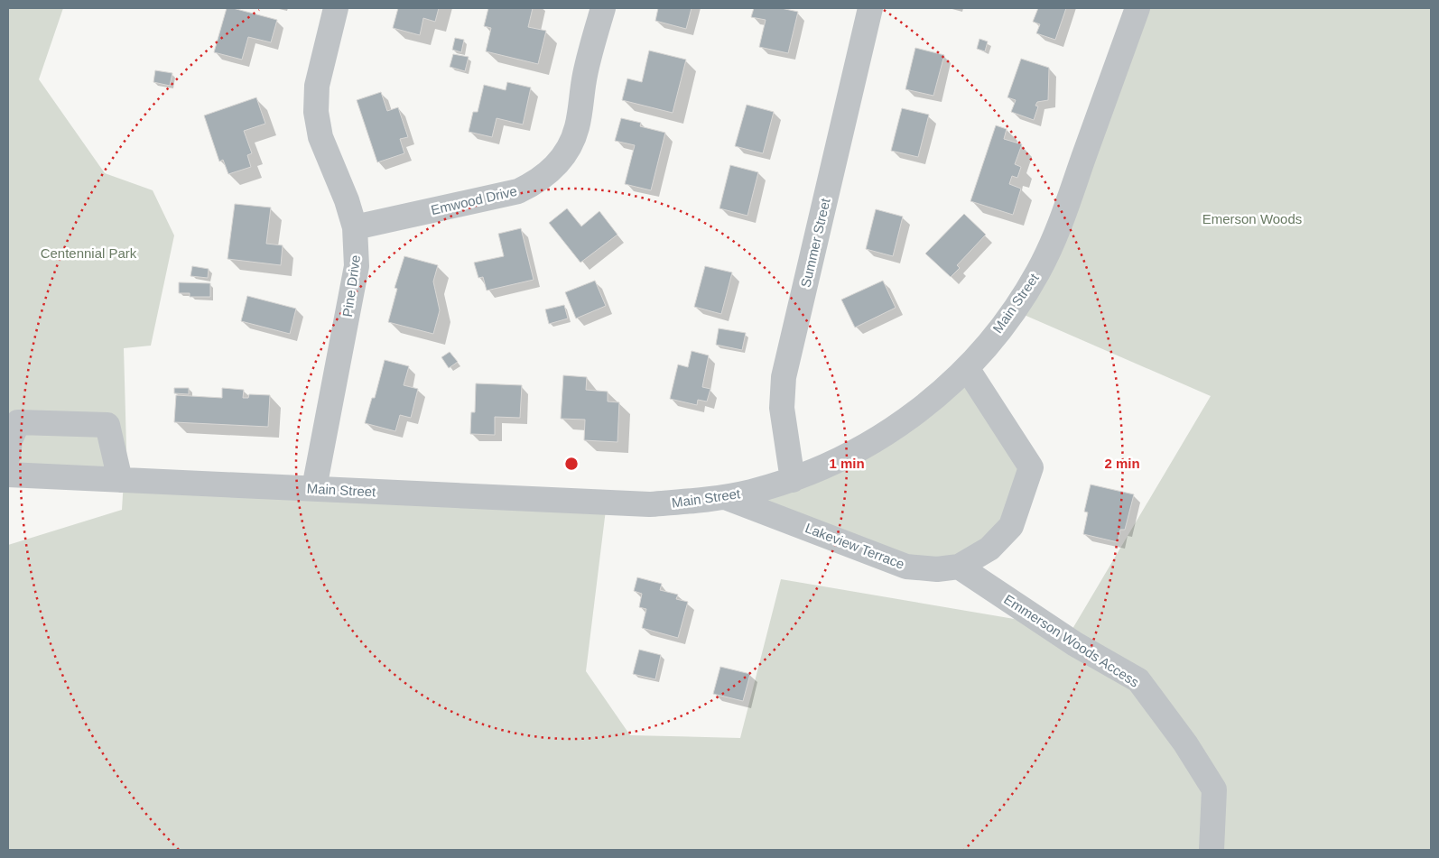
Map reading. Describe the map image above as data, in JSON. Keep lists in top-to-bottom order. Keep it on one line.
{"streets":{"street":["Emwood Drive","Summer Street","Pine Drive","Main Street","Lakeview Terrace","Emmerson Woods Access"]},"crossings":[["Emwood Drive","Pine Drive"],["Summer Street","Main Street"],["Pine Drive","Main Street"],["Main Street","Lakeview Terrace"],["Lakeview Terrace","Emmerson Woods Access"]],"parks":["Emerson Woods","Centennial Park"],"rings":["1 min","2 min"]}
